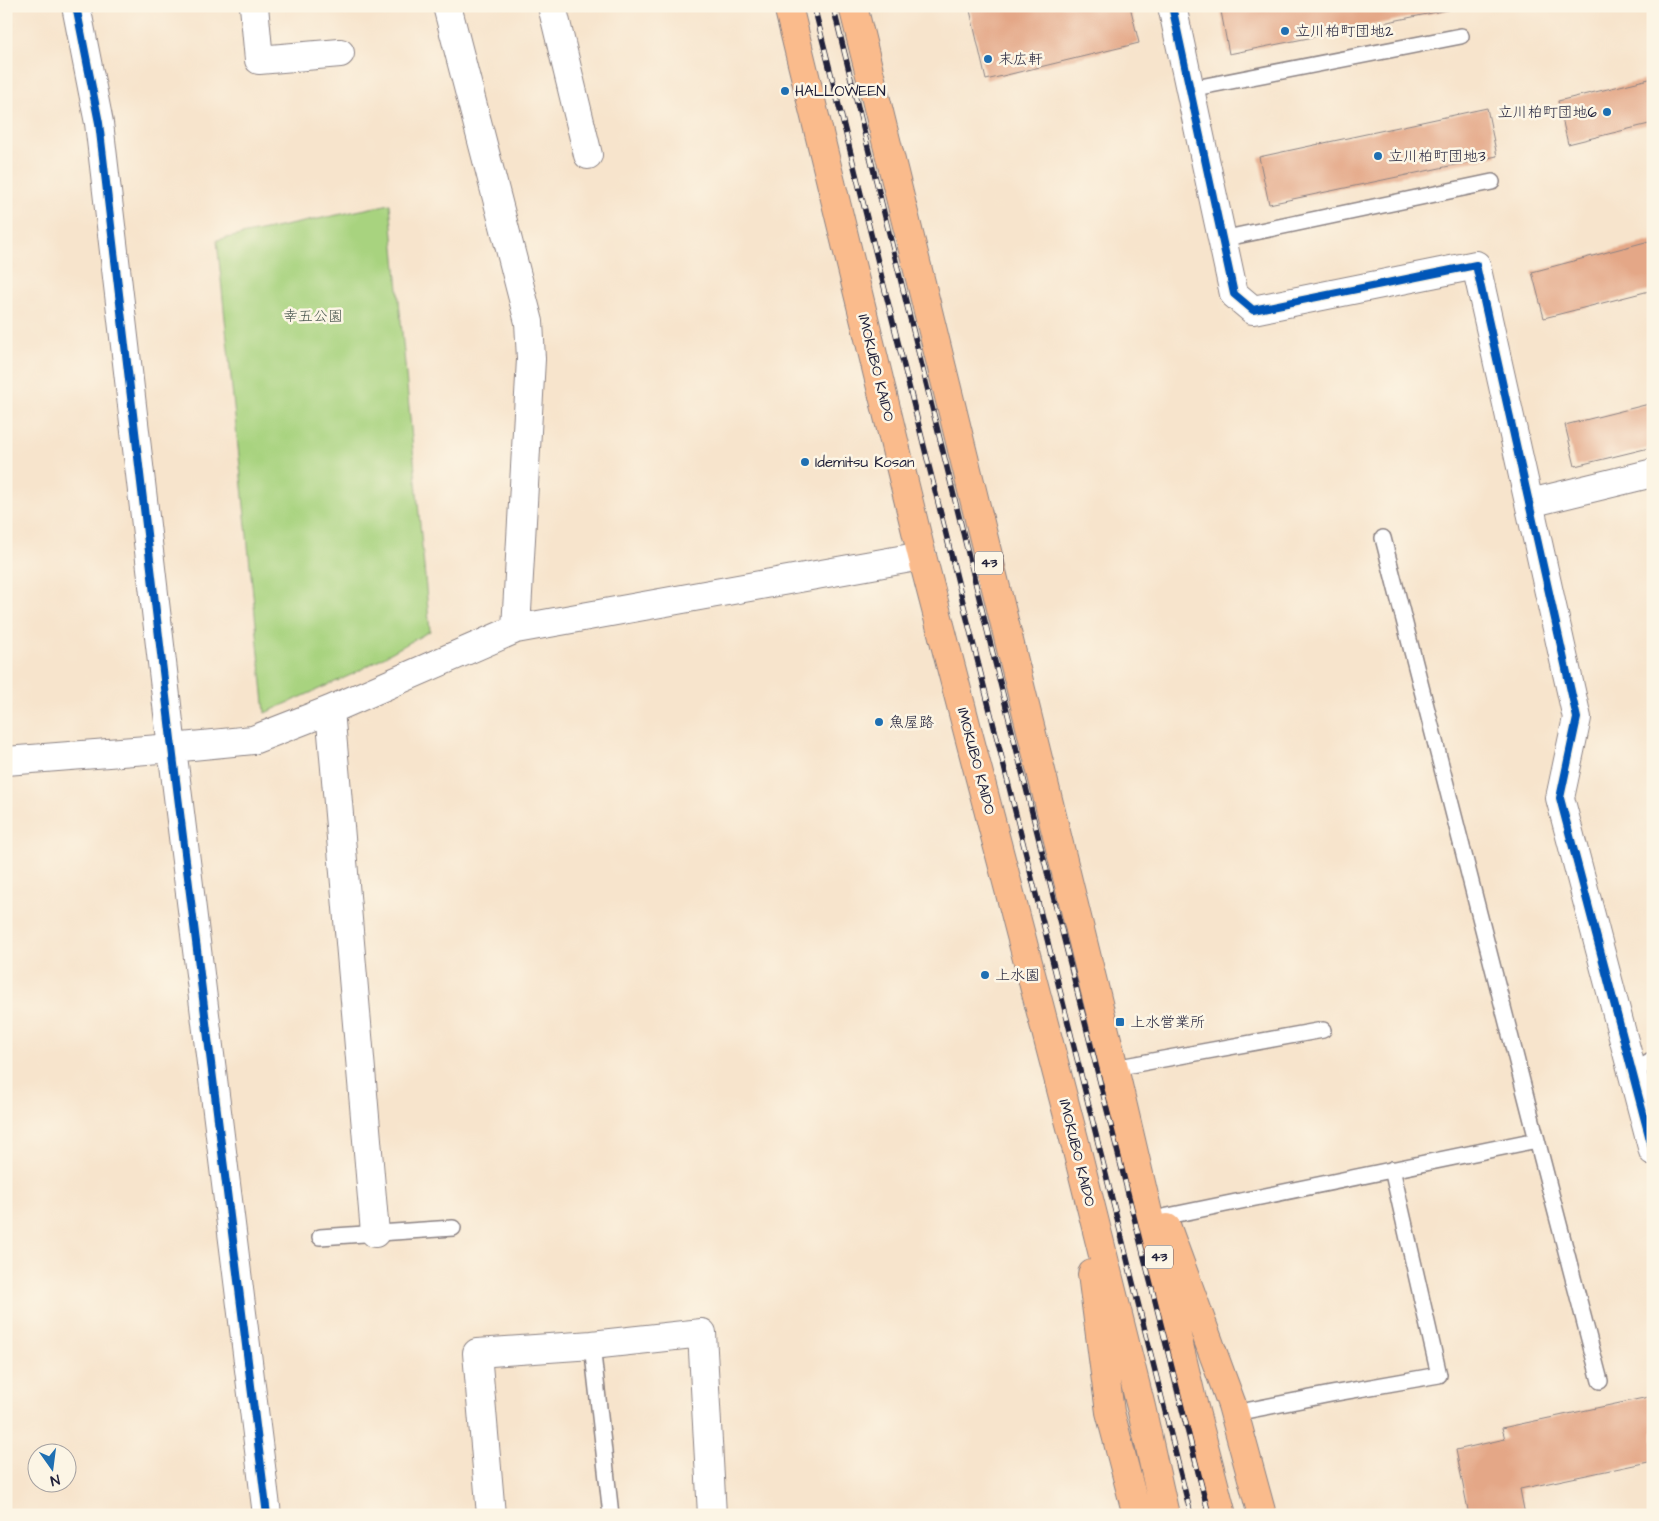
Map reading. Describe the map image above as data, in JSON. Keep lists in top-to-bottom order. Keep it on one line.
{"streets":{"main road":["IMOKUBO KAIDO","43"]},"parks":["幸五公園"],"places":{"other":["立川柏町団地2","末広軒","HALLOWEEN","立川柏町団地6","立川柏町団地3","Idemitsu Kosan","魚屋路","上水園"],"transit":["上水営業所"]},"north":"bottom"}
